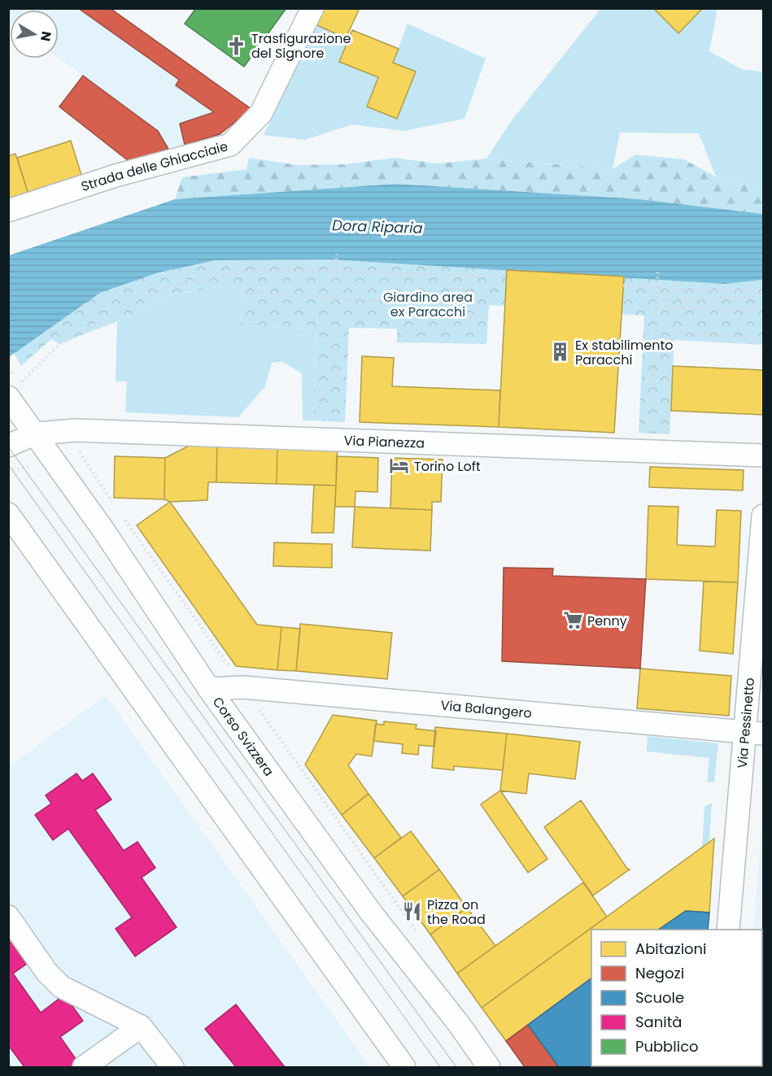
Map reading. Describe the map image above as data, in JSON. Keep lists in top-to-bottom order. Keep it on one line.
{"streets":{"street":["Strada delle Ghiacciaie","Via Pianezza","Via Balangero","Via Pessinetto","Corso Svizzera"]},"crossings":[["Via Pianezza","Corso Svizzera"],["Via Balangero","Via Pessinetto"],["Via Balangero","Corso Svizzera"]],"water":["Dora Riparia"],"parks":["Giardino area ex Paracchi"],"places":{"church":["Trasfigurazione del Signore"],"building":["Ex stabilimento Paracchi"],"hotel":["Torino Loft"],"supermarket":["Penny"],"restaurant":["Pizza on the Road"]},"legend":["Abitazioni","Negozi","Scuole","Sanità","Pubblico"],"north":"right"}
